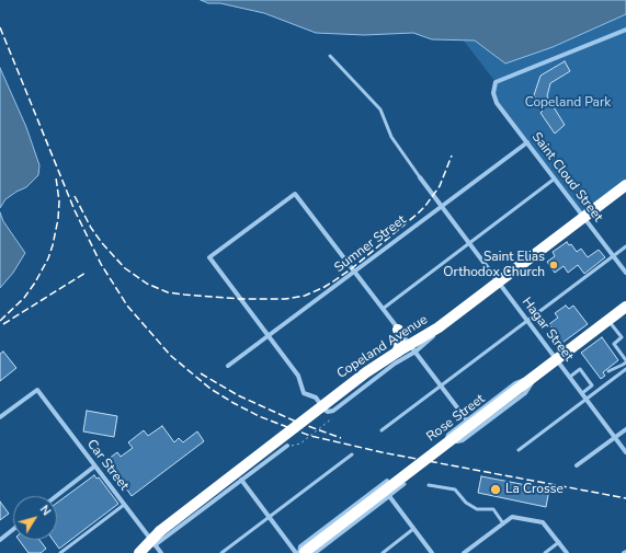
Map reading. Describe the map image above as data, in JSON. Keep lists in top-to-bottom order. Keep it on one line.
{"streets":{"highway":["Copeland Avenue","Rose Street"],"street":["Saint Cloud Street","Sumner Street","Hagar Street","Car Street"]},"crossings":[["Saint Cloud Street","Sumner Street"],["Saint Cloud Street","Copeland Avenue"],["Sumner Street","Hagar Street"],["Hagar Street","Copeland Avenue"],["Hagar Street","Rose Street"],["Copeland Avenue","Car Street"]],"parks":["Copeland Park"],"places":["Saint Elias Orthodox Church","La Crosse"],"north":"top right"}
